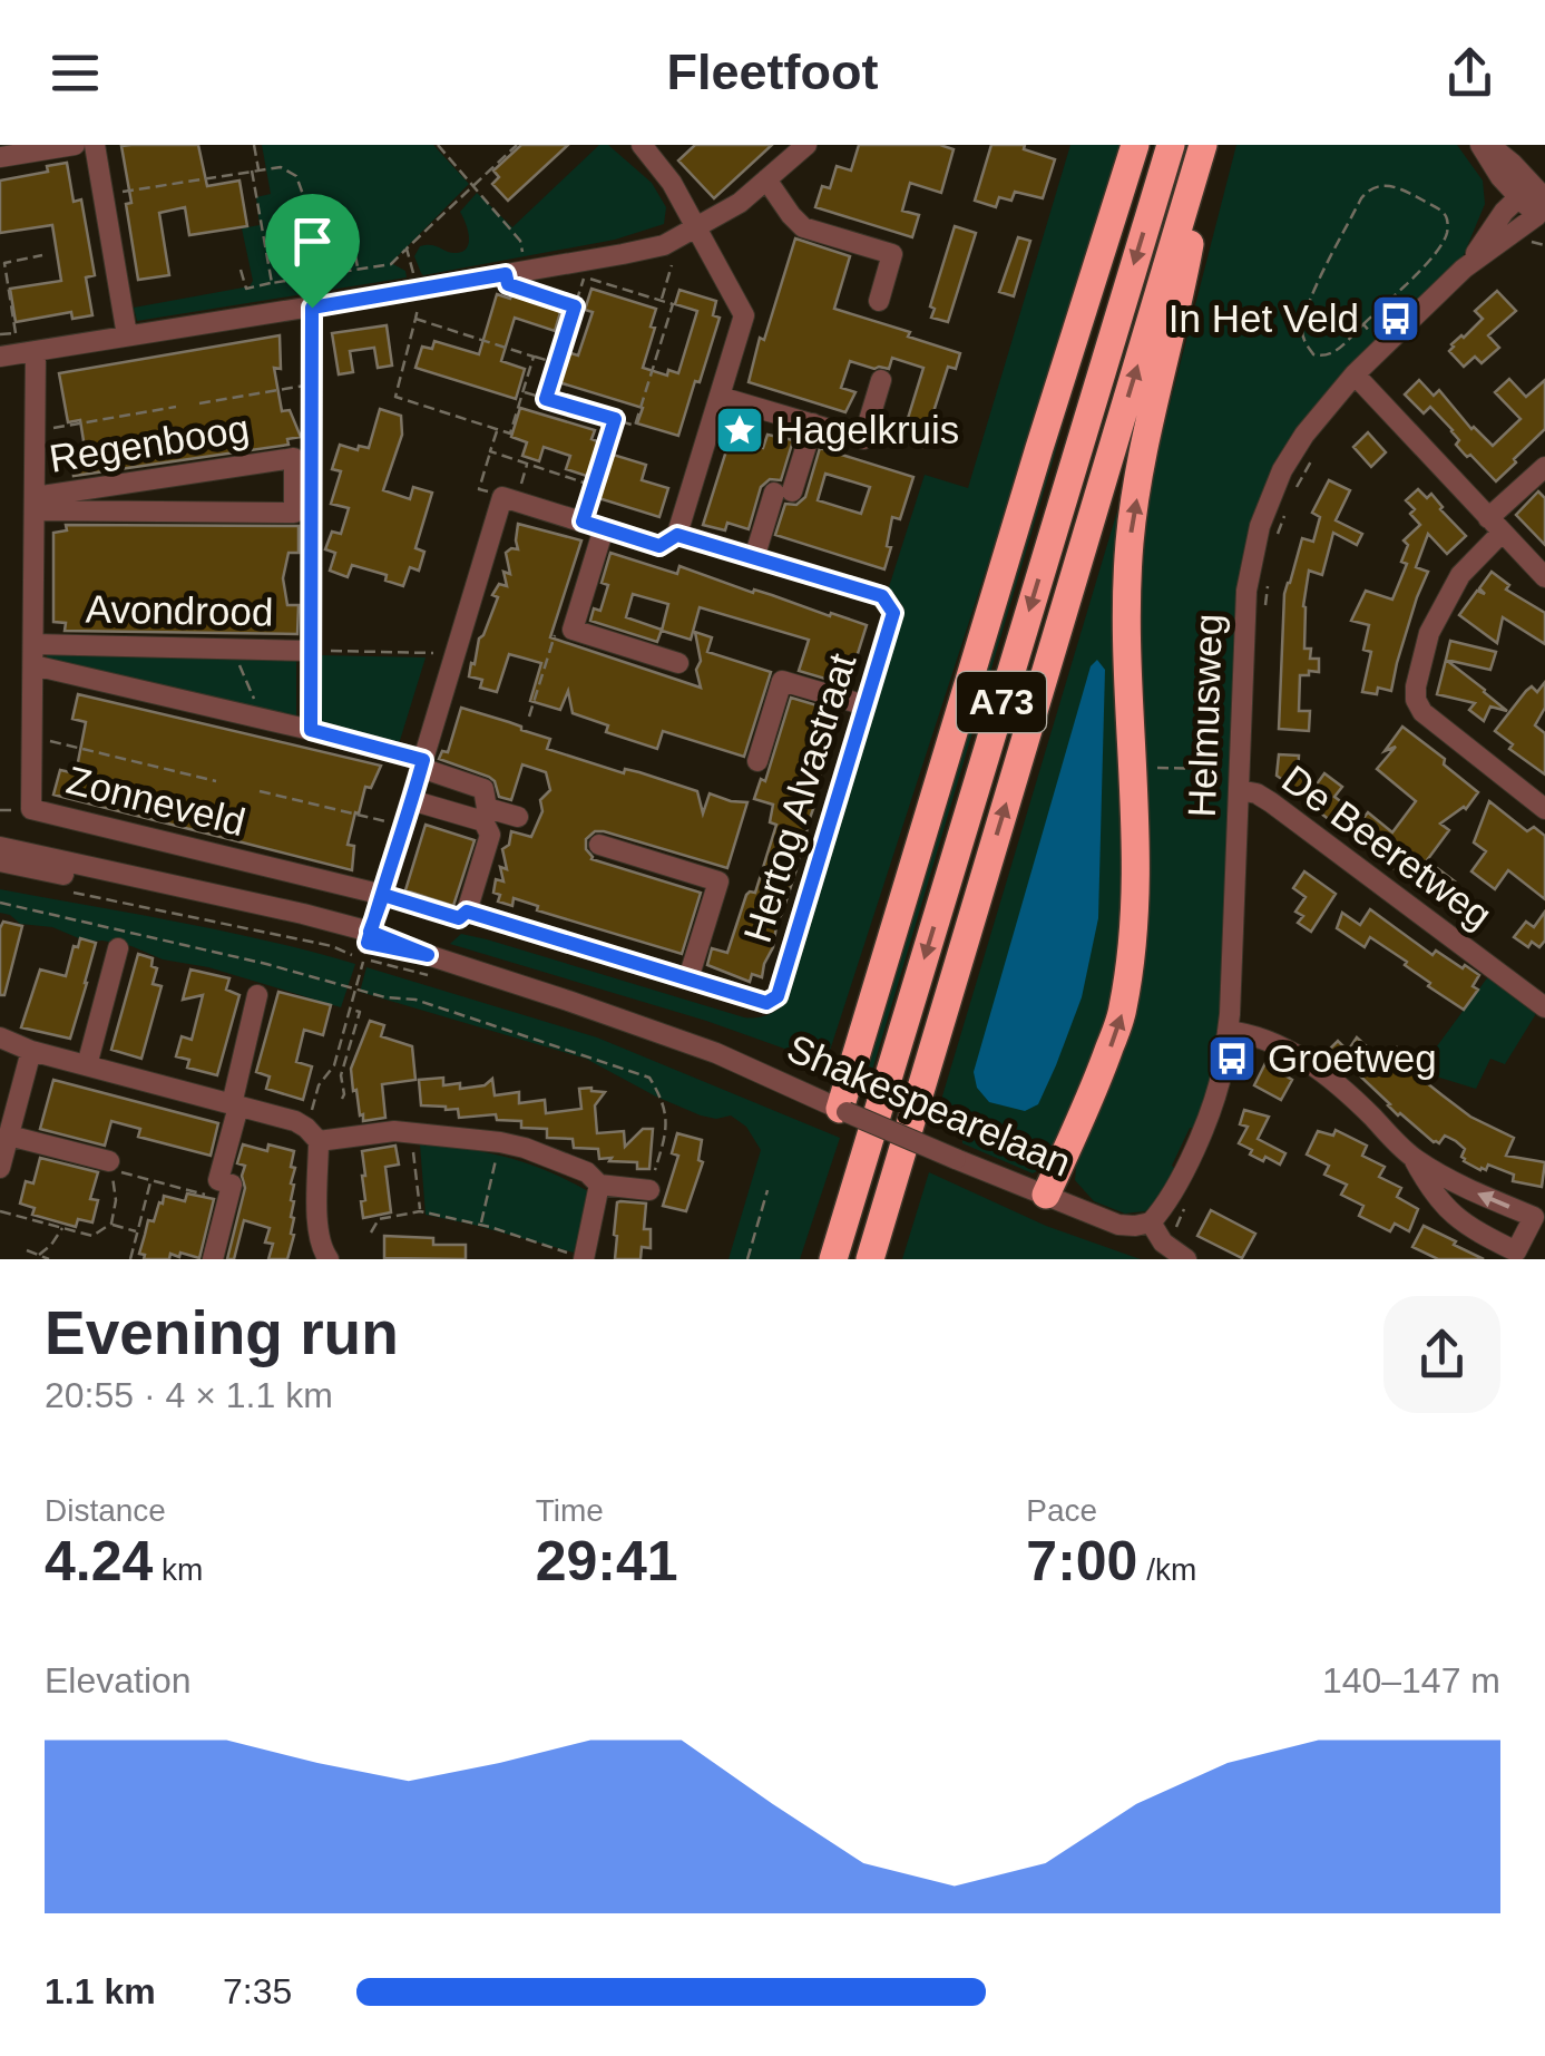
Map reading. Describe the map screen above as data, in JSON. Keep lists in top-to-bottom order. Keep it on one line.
{"streets":{"highway":["A73"],"street":["Regenboog","Avondrood","Helmusweg","Hertog Alvastraat","Zonneveld","De Beeretweg","Shakespearelaan"]},"crossings":[["Regenboog","Zonneveld"],["Avondrood","Zonneveld"],["A73","Shakespearelaan"],["Helmusweg","De Beeretweg"],["Helmusweg","Shakespearelaan"]],"places":{"bus stop":["In Het Veld","Groetweg"],"place":["Hagelkruis"]},"page":{"header":"Fleetfoot","heading":["Evening run","20:55 · 4 × 1.1 km"],"stats":[["Distance","4.24 km"],["Time","29:41"],["Pace","7:00 /km"]],"chart":["Elevation","140–147 m"],"list":[{"name":"1.1 km","note":"7:35"}]}}
